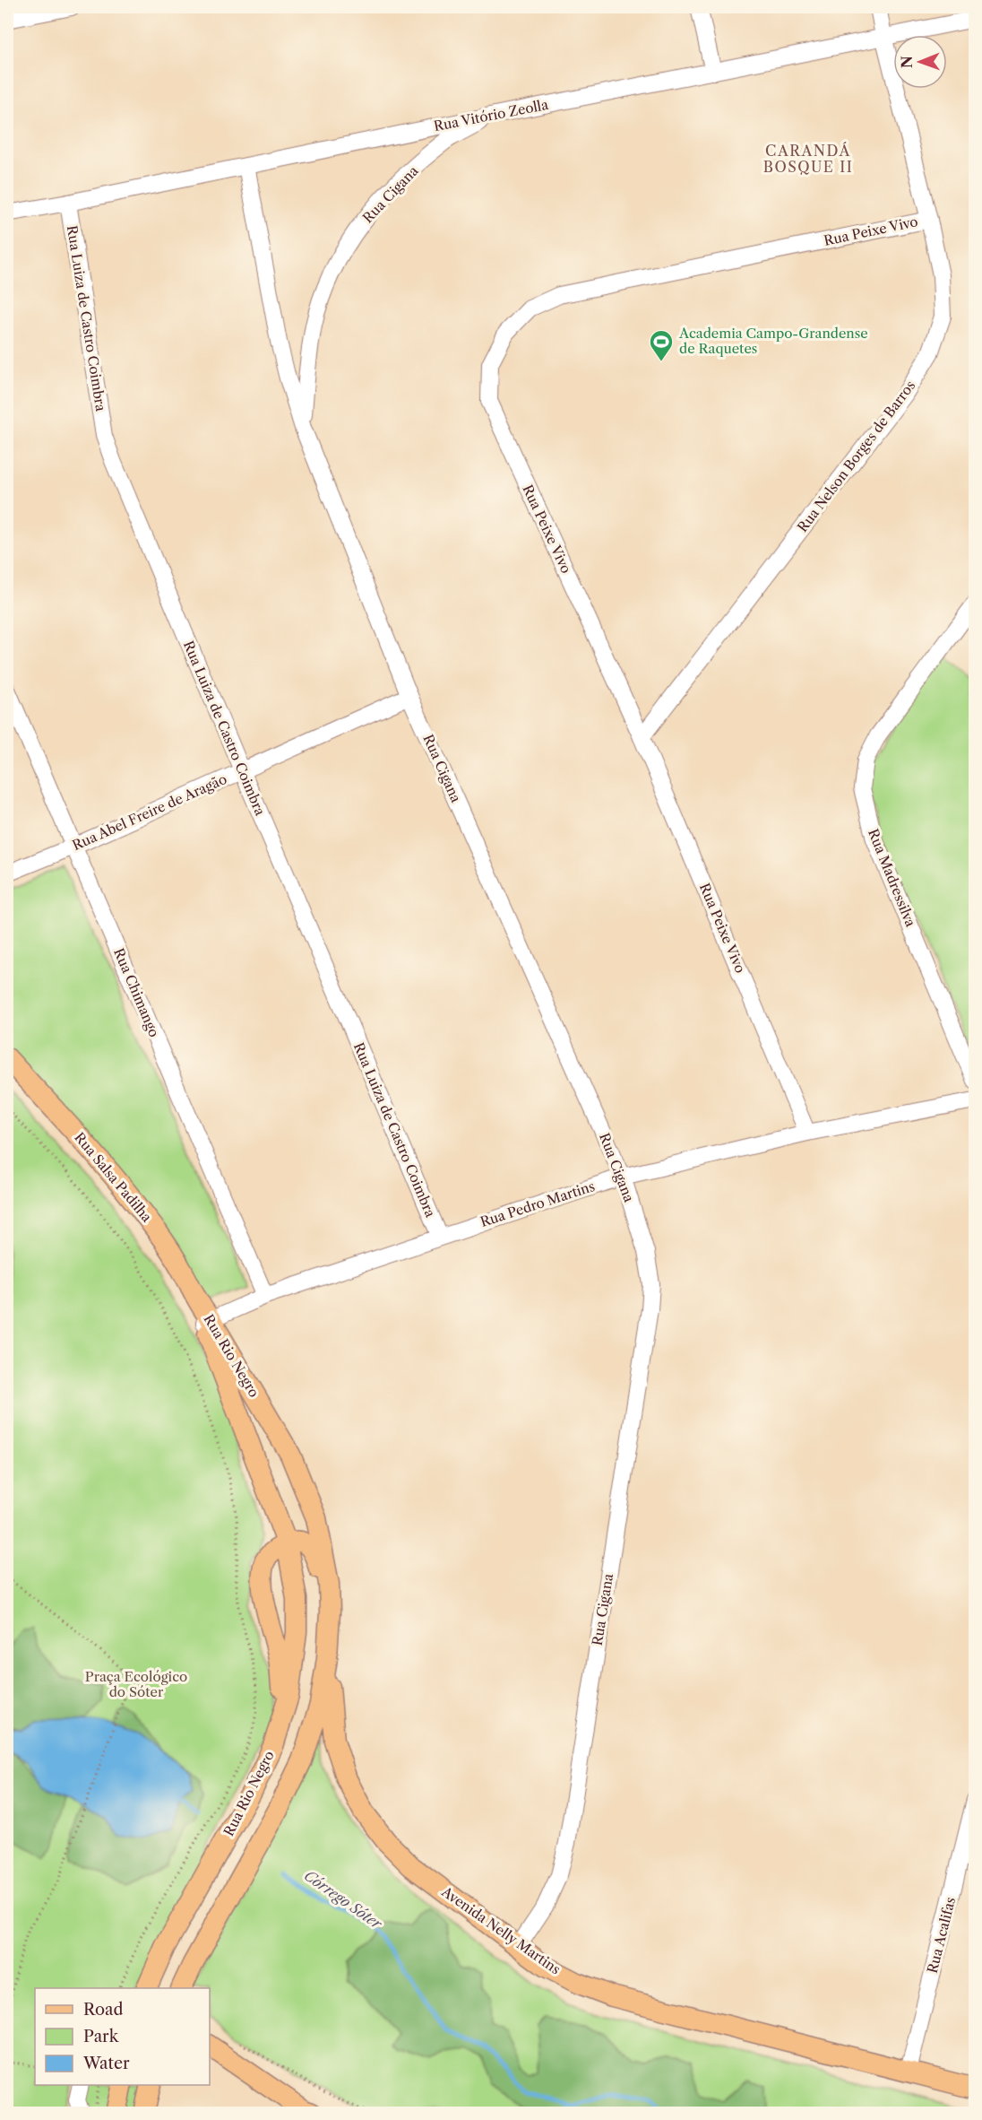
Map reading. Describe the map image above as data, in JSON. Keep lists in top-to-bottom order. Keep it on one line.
{"streets":{"main road":["Rua Salsa Padilha","Rua Rio Negro","Avenida Nelly Martins"],"street":["Rua Vitório Zeolla","Rua Cigana","Rua Peixe Vivo","Rua Luiza de Castro Coimbra","Rua Nelson Borges de Barros","Rua Abel Freire de Aragão","Rua Madressilva","Rua Chimango","Rua Pedro Martins","Rua Acalifas"]},"crossings":[["Rua Vitório Zeolla","Rua Cigana"],["Rua Vitório Zeolla","Rua Luiza de Castro Coimbra"],["Rua Vitório Zeolla","Rua Nelson Borges de Barros"],["Rua Cigana","Rua Abel Freire de Aragão"],["Rua Cigana","Rua Pedro Martins"],["Rua Cigana","Avenida Nelly Martins"],["Rua Peixe Vivo","Rua Nelson Borges de Barros"],["Rua Peixe Vivo","Rua Pedro Martins"],["Rua Luiza de Castro Coimbra","Rua Abel Freire de Aragão"],["Rua Luiza de Castro Coimbra","Rua Pedro Martins"],["Rua Abel Freire de Aragão","Rua Chimango"],["Rua Chimango","Rua Pedro Martins"],["Rua Salsa Padilha","Rua Pedro Martins"],["Rua Salsa Padilha","Rua Rio Negro"],["Rua Pedro Martins","Rua Rio Negro"],["Rua Rio Negro","Avenida Nelly Martins"],["Avenida Nelly Martins","Rua Acalifas"]],"districts":["CARANDÁ BOSQUE II"],"water":["Córrego Sóter"],"parks":["Praça Ecológico do Sóter"],"places":{"sports":["Academia Campo-Grandense de Raquetes"]},"legend":["Road","Park","Water"],"north":"left"}
